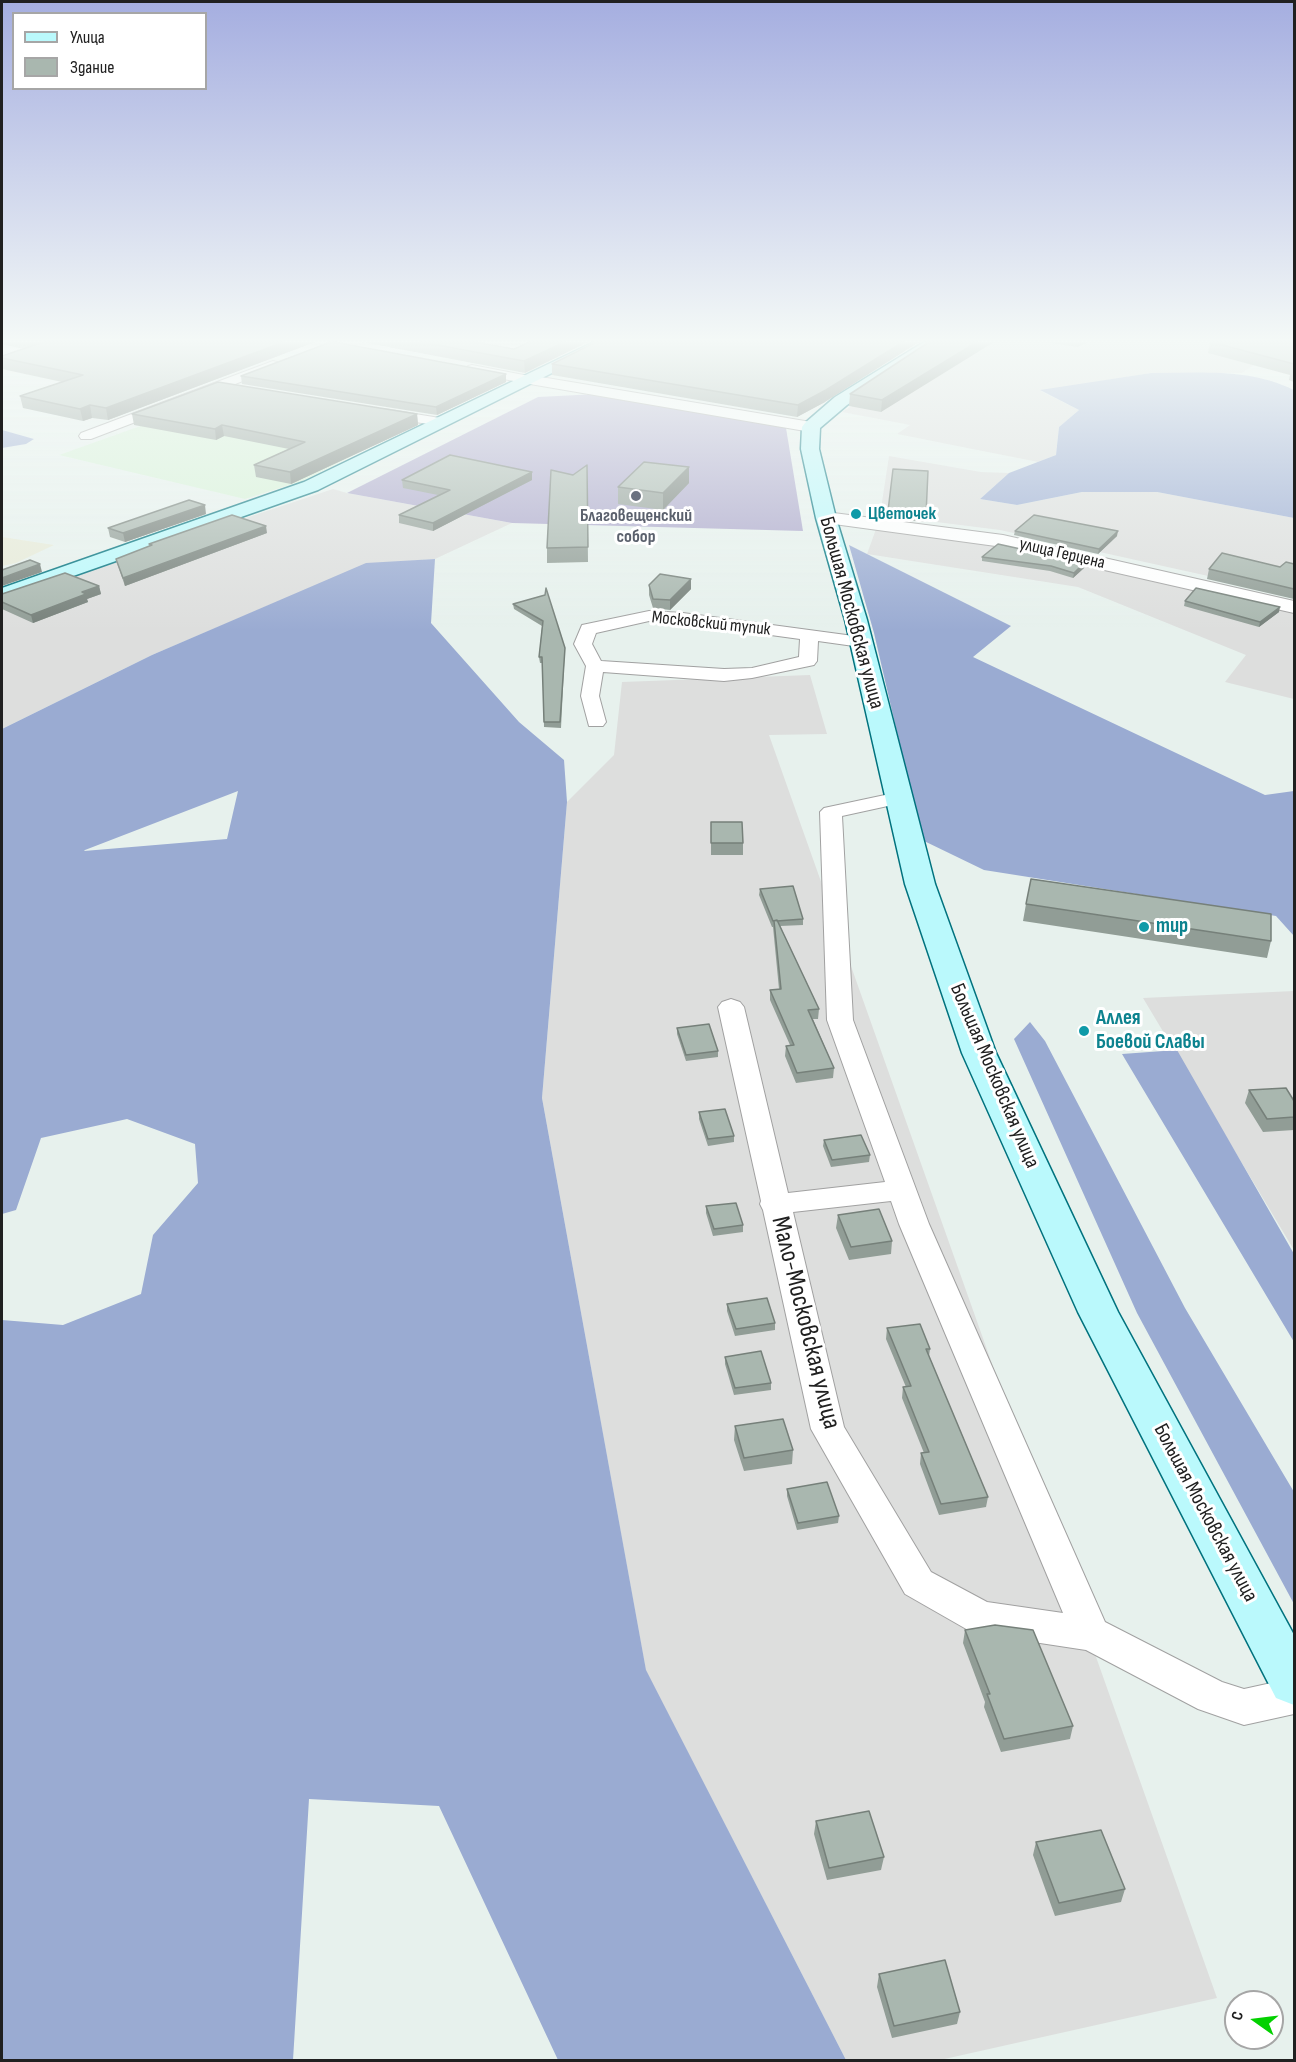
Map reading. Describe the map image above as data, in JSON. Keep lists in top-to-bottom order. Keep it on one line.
{"streets":{"main road":["Большая Московская улица"],"street":["улица Герцена","Московский тупик","Мало-Московская улица"]},"crossings":[["улица Герцена","Большая Московская улица"],["Большая Московская улица","Московский тупик"]],"places":["Благовещенский собор","Цветочек","тир","Аллея Боевой Славы"],"legend":["Улица","Здание"],"north":"left"}
